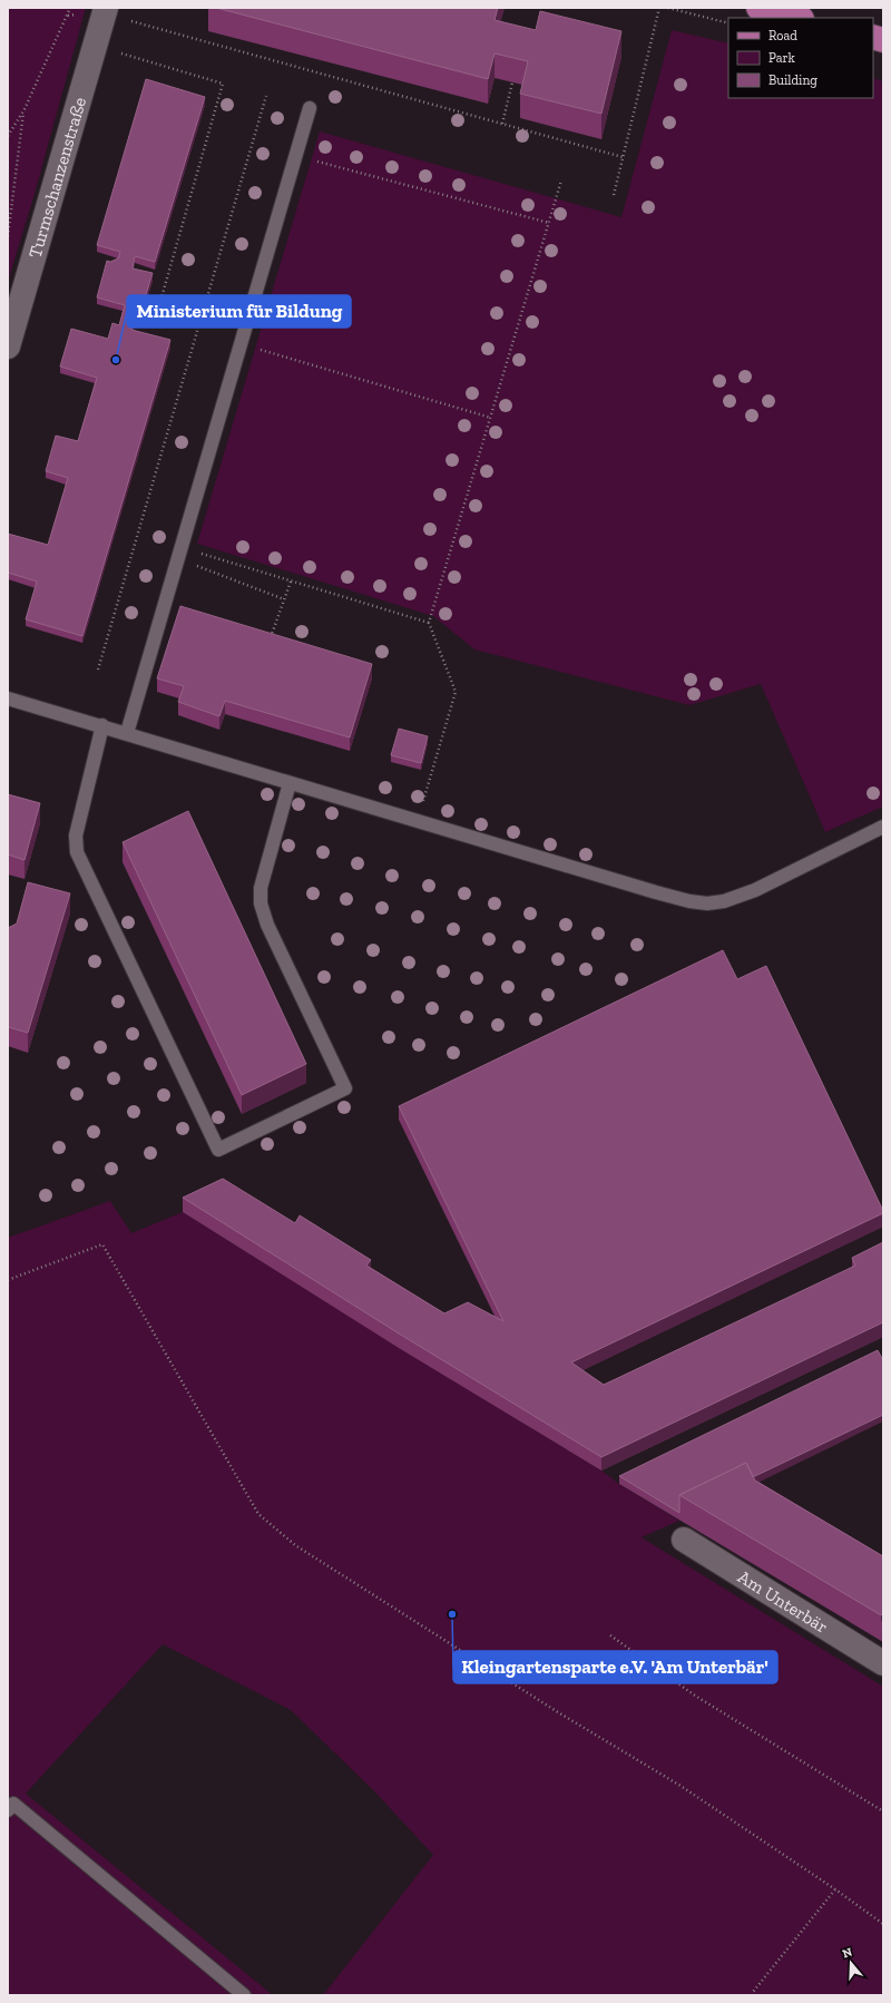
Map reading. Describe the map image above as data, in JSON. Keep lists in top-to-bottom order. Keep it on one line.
{"streets":{"street":["Turmschanzenstraße","Am Unterbär"]},"places":["Ministerium für Bildung","Kleingartensparte e.V. 'Am Unterbär'"],"legend":["Road","Park","Building"],"north":"top"}
